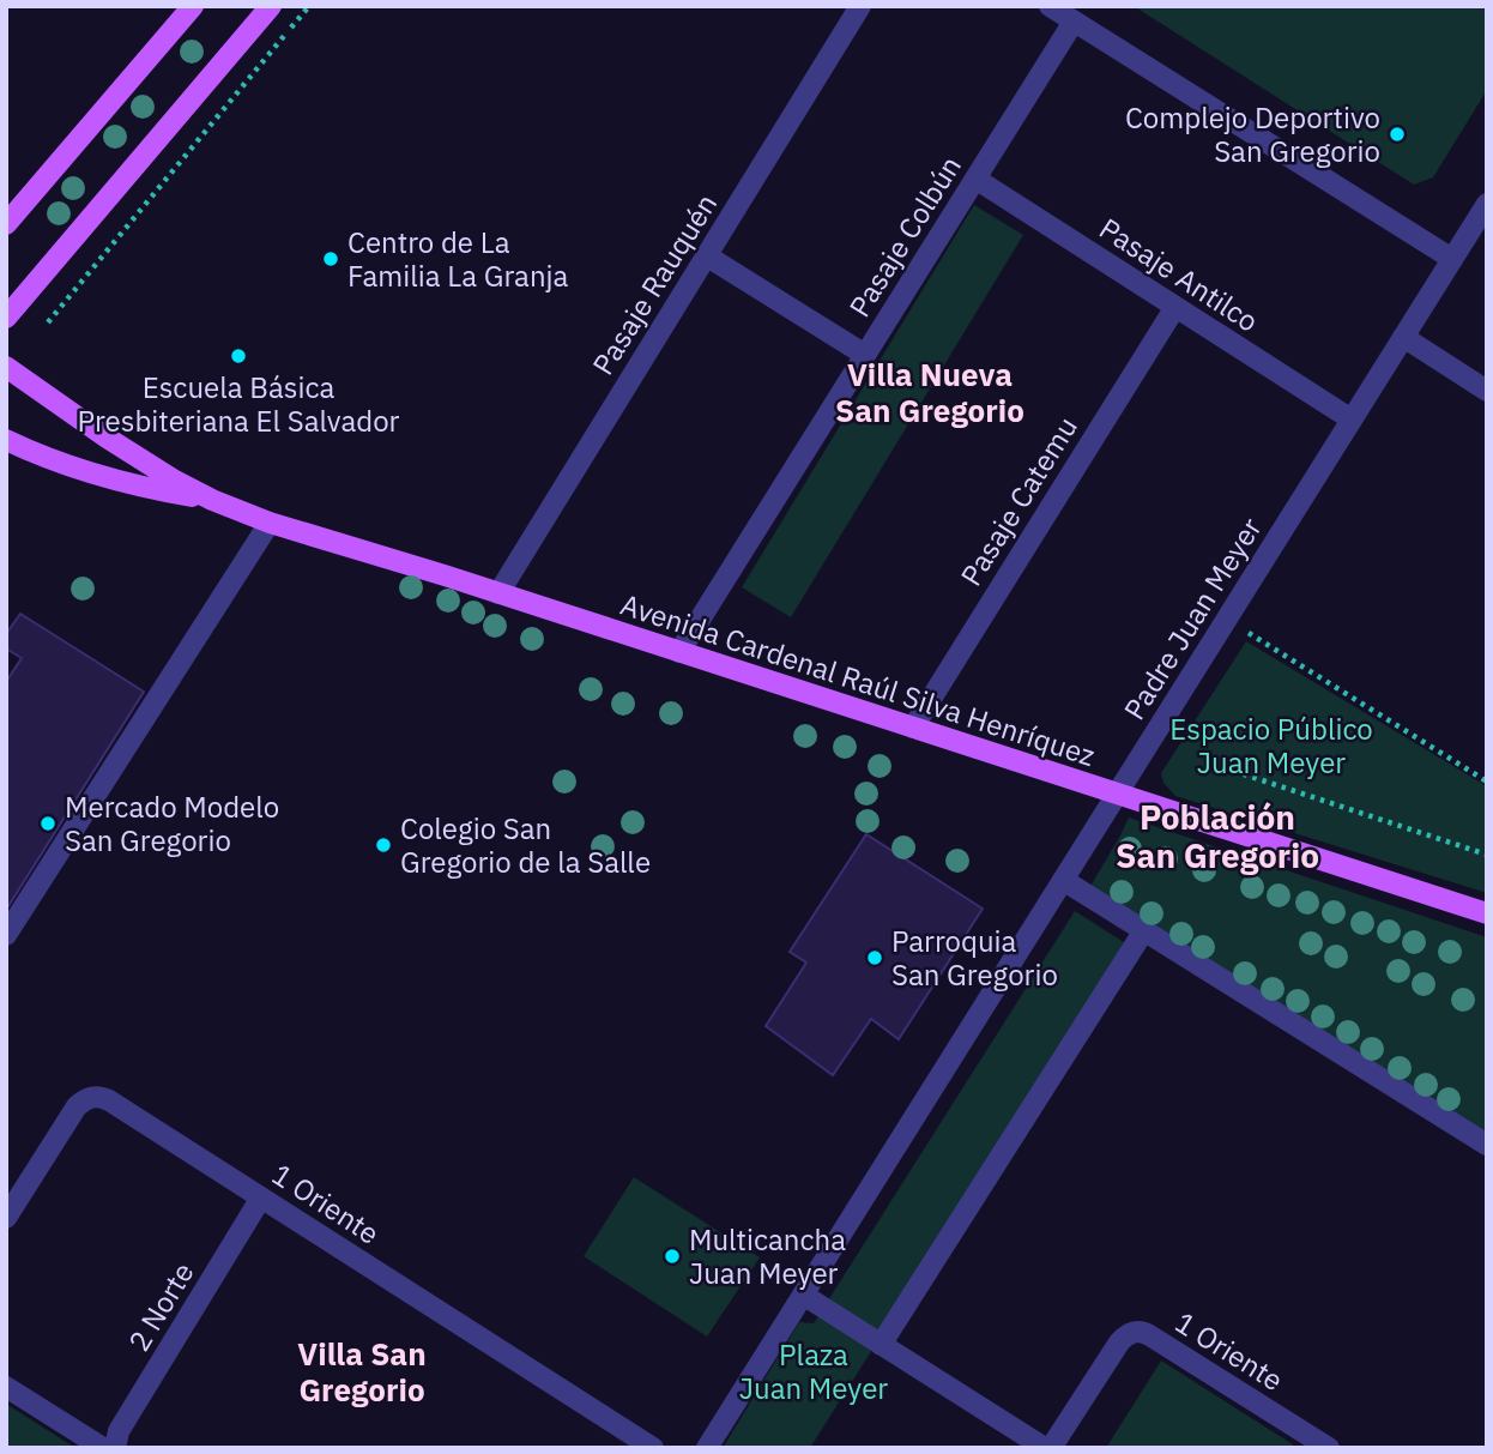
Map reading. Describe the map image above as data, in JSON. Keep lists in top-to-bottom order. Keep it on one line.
{"streets":{"main road":["Avenida Cardenal Raúl Silva Henríquez"],"street":["Pasaje Colbún","Pasaje Antilco","Pasaje Rauquén","Pasaje Catemu","Padre Juan Meyer","1 Oriente","2 Norte"]},"crossings":[["Pasaje Colbún","Pasaje Antilco"],["Pasaje Colbún","Avenida Cardenal Raúl Silva Henríquez"],["Pasaje Antilco","Pasaje Catemu"],["Pasaje Antilco","Padre Juan Meyer"],["Pasaje Rauquén","Avenida Cardenal Raúl Silva Henríquez"],["Pasaje Catemu","Avenida Cardenal Raúl Silva Henríquez"],["Padre Juan Meyer","Avenida Cardenal Raúl Silva Henríquez"],["Padre Juan Meyer","1 Oriente"],["1 Oriente","2 Norte"]],"districts":["Villa Nueva San Gregorio","Población San Gregorio","Villa San Gregorio"],"parks":["Espacio Público Juan Meyer","Plaza Juan Meyer"],"places":["Complejo Deportivo San Gregorio","Centro de La Familia La Granja","Escuela Básica Presbiteriana El Salvador","Mercado Modelo San Gregorio","Colegio San Gregorio de la Salle","Parroquia San Gregorio","Multicancha Juan Meyer"]}
